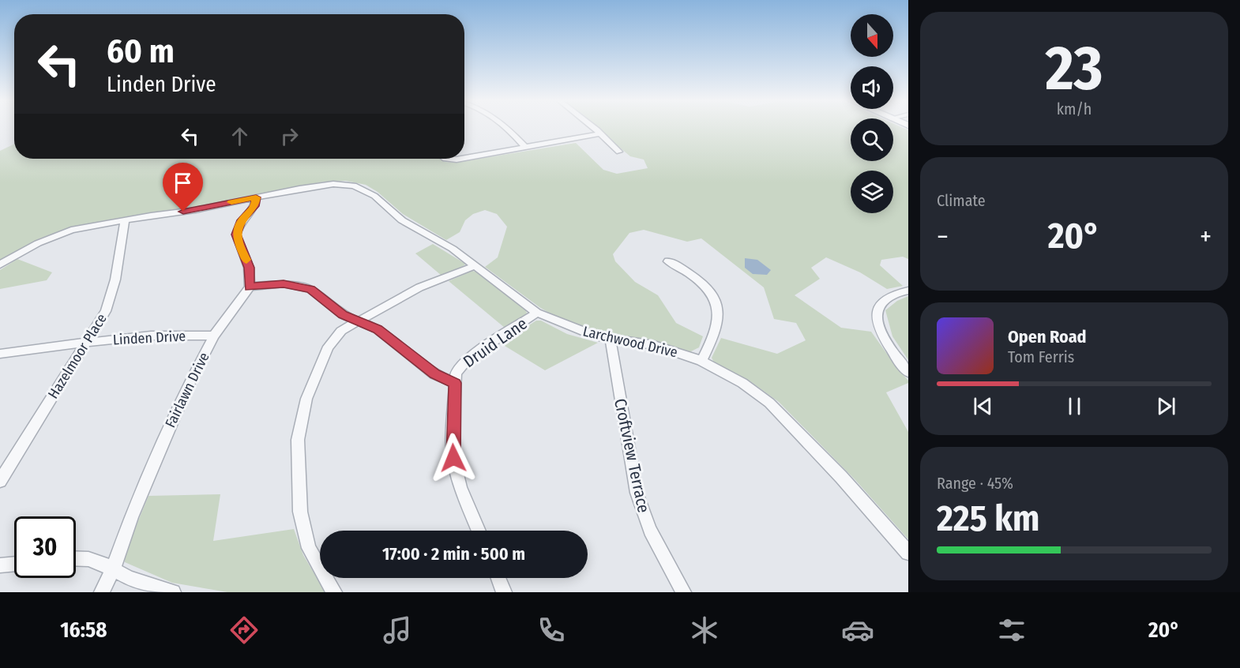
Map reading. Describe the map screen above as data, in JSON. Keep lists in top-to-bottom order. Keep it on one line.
{"streets":{"street":["Linden Drive","Larchwood Drive","Druid Lane","Hazelmoor Place","Fairlawn Drive","Croftview Terrace"]},"crossings":[["Linden Drive","Hazelmoor Place"],["Linden Drive","Fairlawn Drive"],["Larchwood Drive","Druid Lane"],["Larchwood Drive","Croftview Terrace"]],"north":"bottom","page":{"tile":[["23","km/h"],"Climate",["Range · 45%","225 km"]],"turn":["60 m","Linden Drive"],"heat":["−","20°","+"],"song":["Open Road","Tom Ferris"],"limit":"30","trip":"17:00 · 2 min · 500 m","tabs":["16:58","20°"]}}
